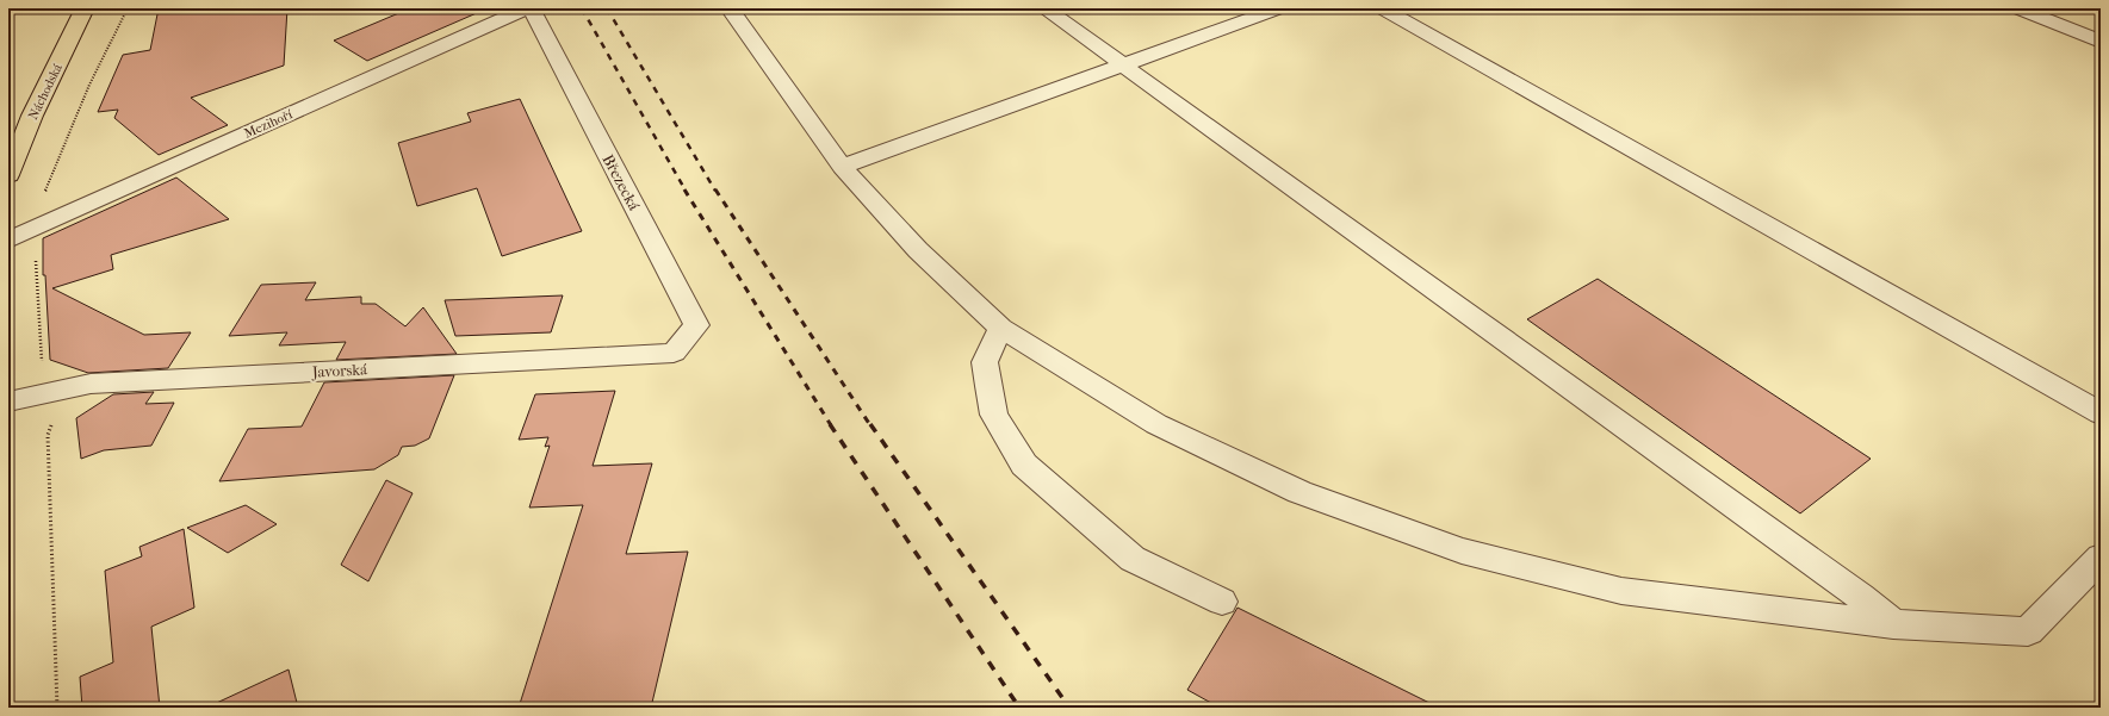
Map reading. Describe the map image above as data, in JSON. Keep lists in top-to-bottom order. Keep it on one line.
{"streets":{"main road":["Náchodská"],"street":["Mezihoří","Březecká","Javorská"]},"crossings":[["Mezihoří","Březecká"],["Březecká","Javorská"]]}
